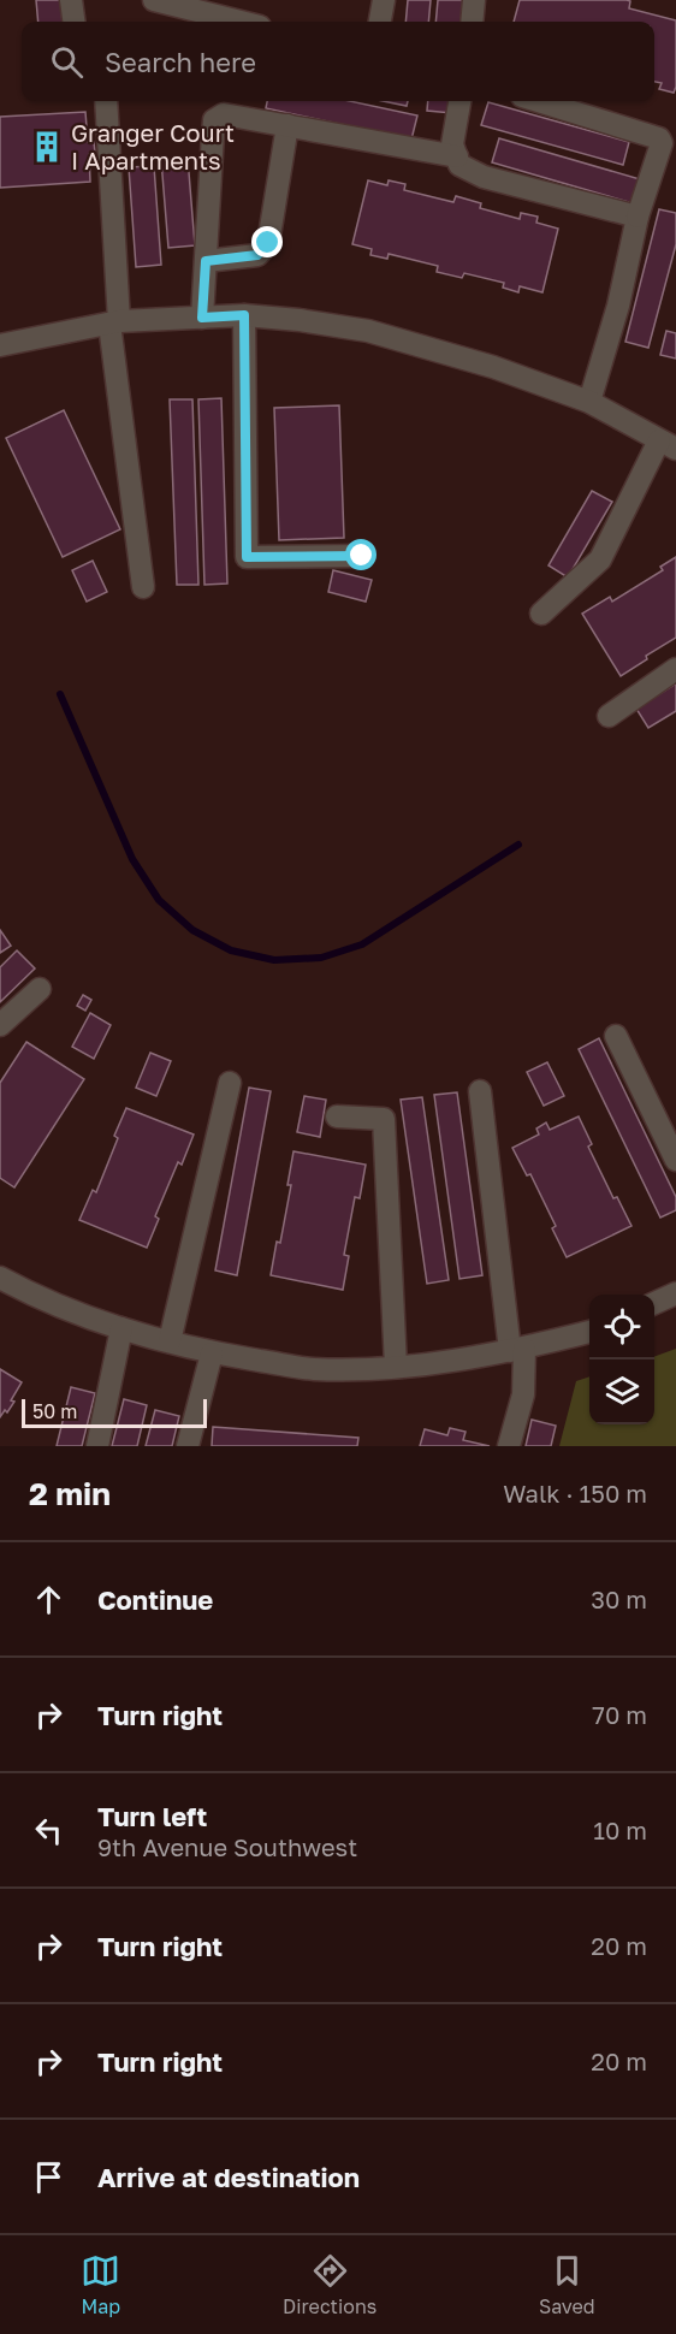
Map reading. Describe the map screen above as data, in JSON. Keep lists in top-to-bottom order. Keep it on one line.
{"places":{"building":["Granger Court I Apartments"]},"scale_bar":"50 m","page":{"search":"Search here","scale":"50 m","heading":["2 min","Walk · 150 m"],"list":[["Continue","30 m"],["Turn right","70 m"],["Turn left","9th Avenue Southwest","10 m"],["Turn right","20 m"],["Turn right","20 m"],"Arrive at destination"],"nav":["Map","Directions","Saved"]}}
